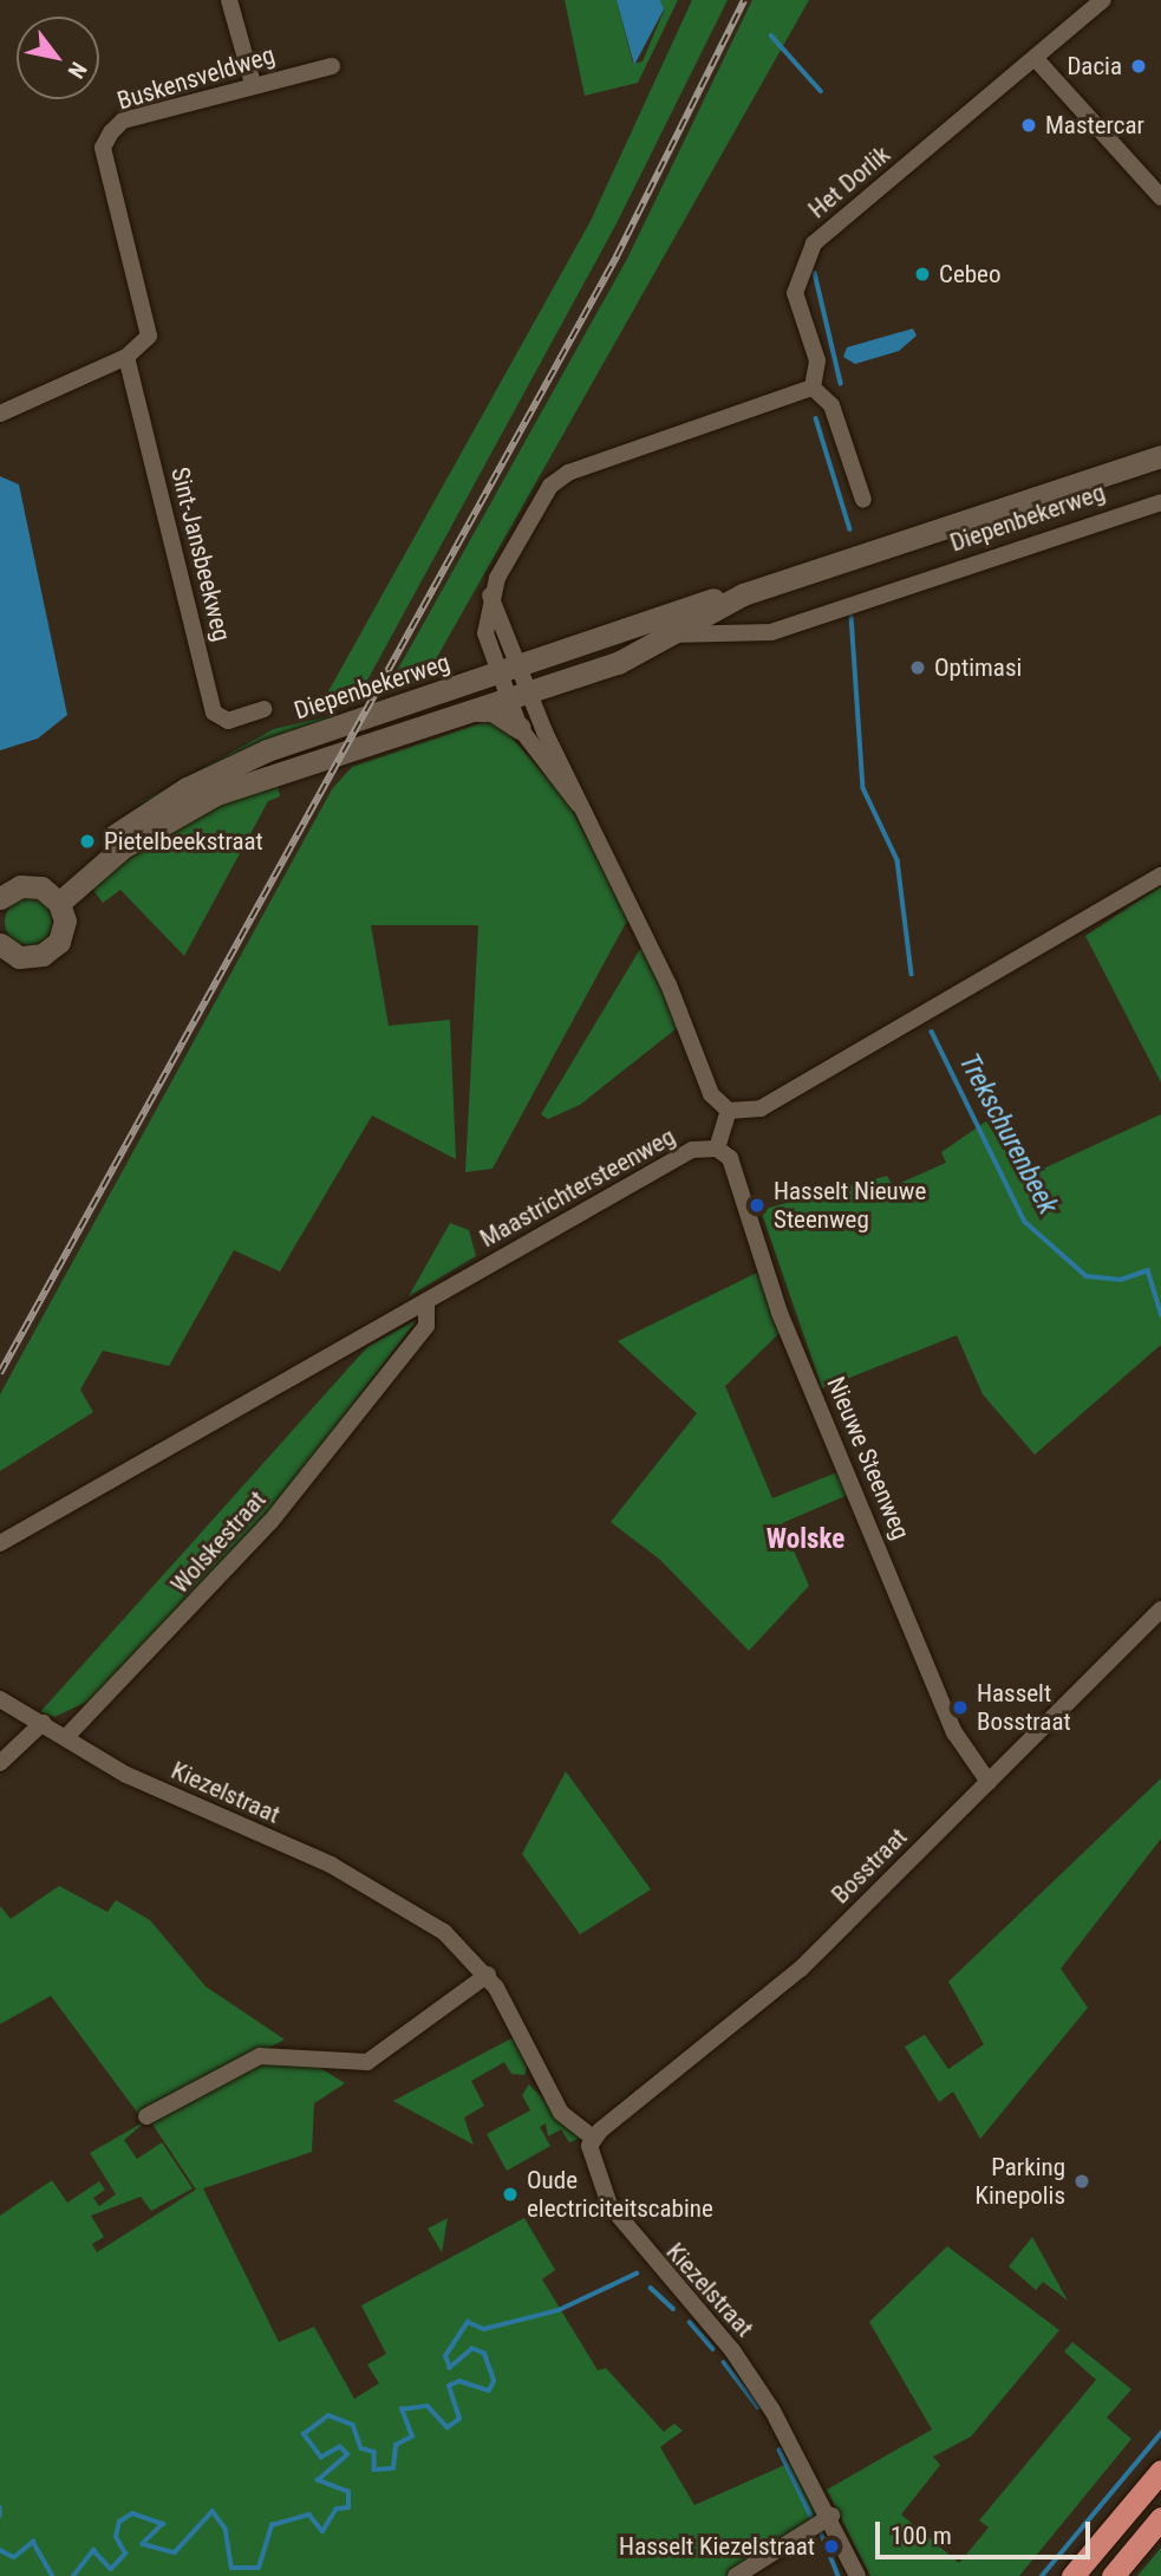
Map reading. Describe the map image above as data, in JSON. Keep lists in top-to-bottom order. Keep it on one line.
{"streets":{"main road":["Diepenbekerweg"],"street":["Buskensveldweg","Het Dorlik","Sint-Jansbeekweg","Maastrichtersteenweg","Nieuwe Steenweg","Wolskestraat","Kiezelstraat","Bosstraat"]},"crossings":[["Buskensveldweg","Sint-Jansbeekweg"],["Maastrichtersteenweg","Nieuwe Steenweg"],["Maastrichtersteenweg","Wolskestraat"],["Nieuwe Steenweg","Bosstraat"],["Wolskestraat","Kiezelstraat"],["Kiezelstraat","Bosstraat"]],"districts":["Wolske"],"water":["Trekschurenbeek"],"places":["Dacia","Mastercar","Cebeo","Optimasi","Pietelbeekstraat","Hasselt Nieuwe Steenweg","Hasselt Bosstraat","Parking Kinepolis","Oude electriciteitscabine","Hasselt Kiezelstraat"],"scale_bar":"100 m","north":"bottom right"}
